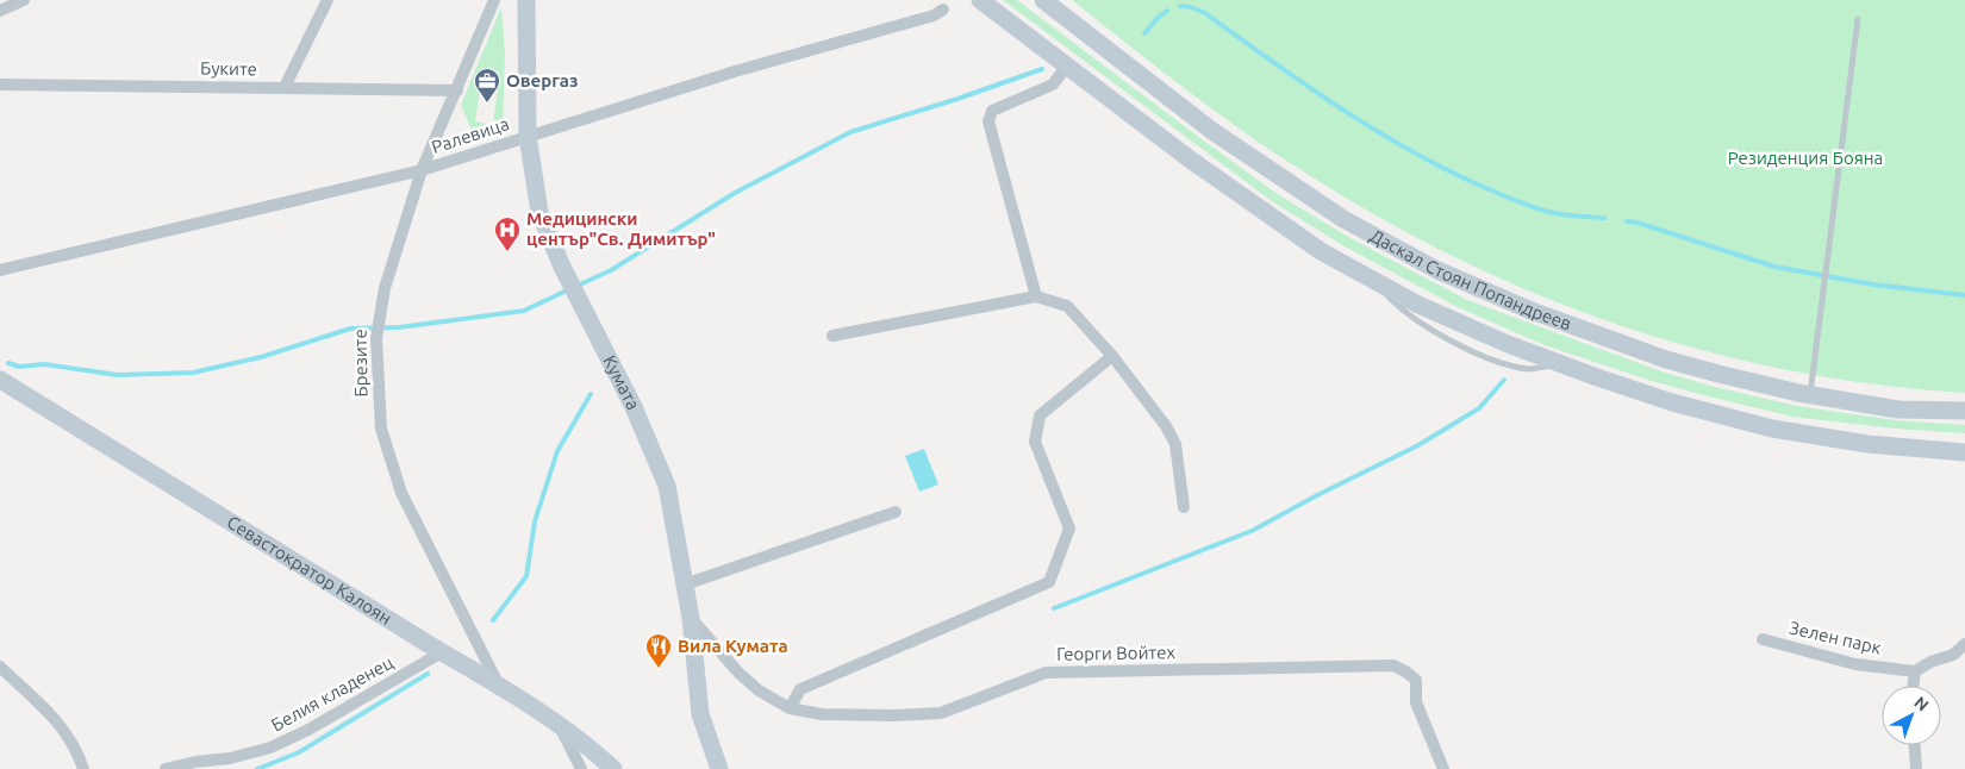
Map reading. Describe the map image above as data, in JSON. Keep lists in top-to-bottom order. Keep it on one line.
{"streets":{"main road":["Даскал Стоян Попандреев","Кумата","Севастократор Калоян"],"street":["Буките","Ралевица","Брезите","Зелен парк","Георги Войтех","Белия кладенец"]},"crossings":[["Буките","Брезите"],["Ралевица","Брезите"],["Ралевица","Кумата"],["Брезите","Севастократор Калоян"],["Кумата","Георги Войтех"],["Севастократор Калоян","Белия кладенец"]],"parks":["Резиденция Бояна"],"places":{"office":["Овергаз"],"hospital":["Медицински център\"Св. Димитър\""],"restaurant":["Вила Кумата"]},"north":"top right"}
